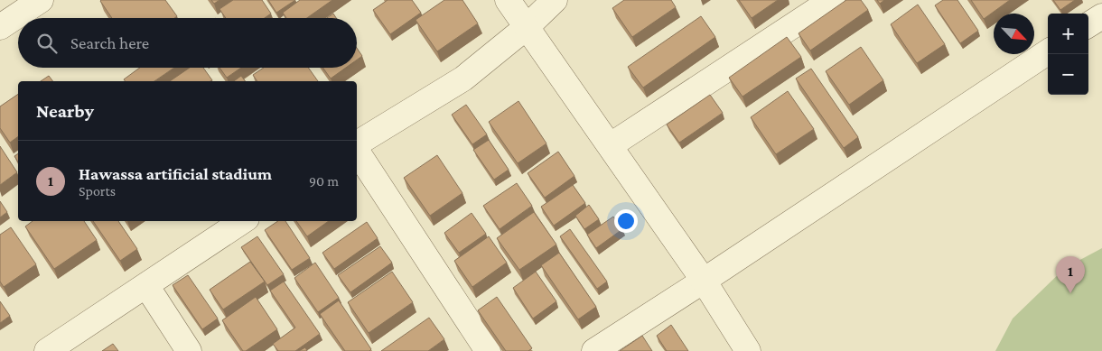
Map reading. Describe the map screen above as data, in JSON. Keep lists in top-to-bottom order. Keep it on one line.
{"north":"bottom right","page":{"map_buttons":["+","−"],"search":"Search here","heading":"Nearby","list":[{"mark":"1","name":"Hawassa artificial stadium","note":"Sports","value":"90 m"}],"pins":"1"}}
